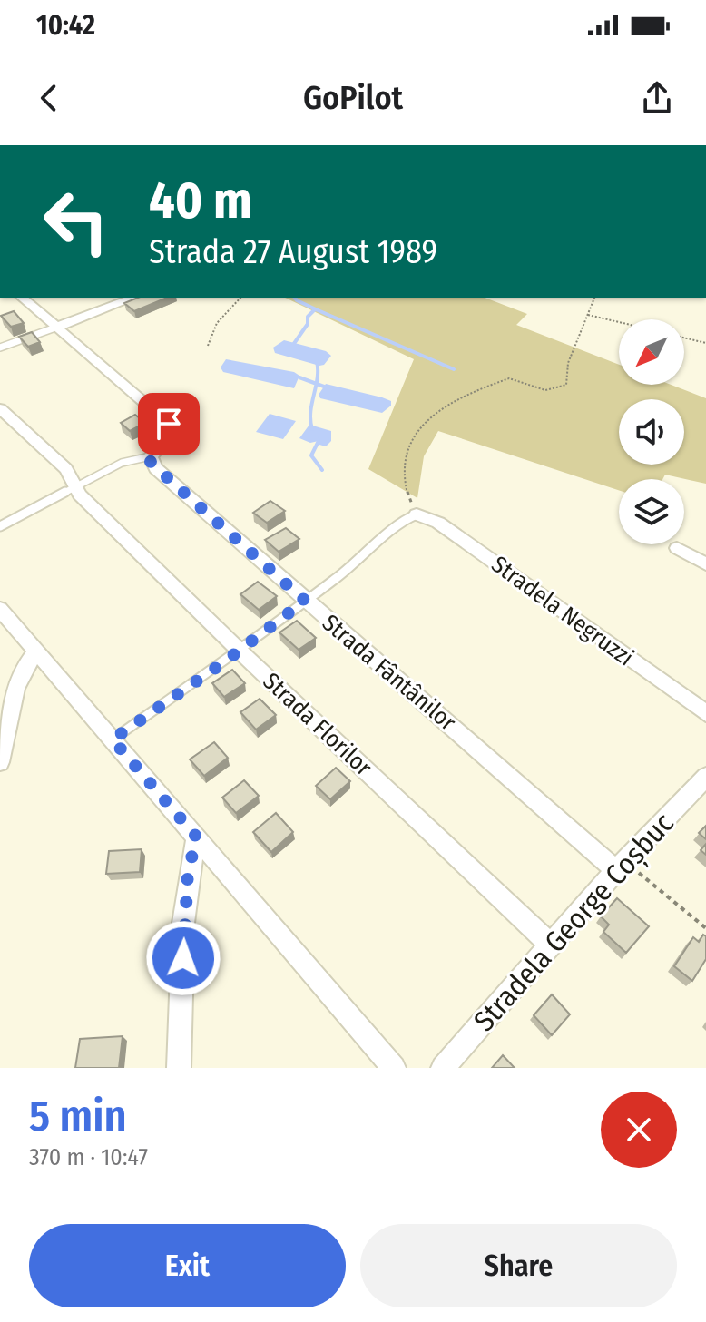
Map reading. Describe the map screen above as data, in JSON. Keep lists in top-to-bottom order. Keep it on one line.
{"streets":{"street":["Stradela Negruzzi","Strada Fântânilor","Strada Florilor","Stradela George Coșbuc"]},"crossings":[["Strada Fântânilor","Stradela George Coșbuc"],["Strada Florilor","Stradela George Coșbuc"]],"north":"bottom left","page":{"status":"10:42","header":"GoPilot","turn":["40 m","Strada 27 August 1989"],"heading":["5 min","370 m · 10:47"],"buttons":["Exit","Share"]}}
